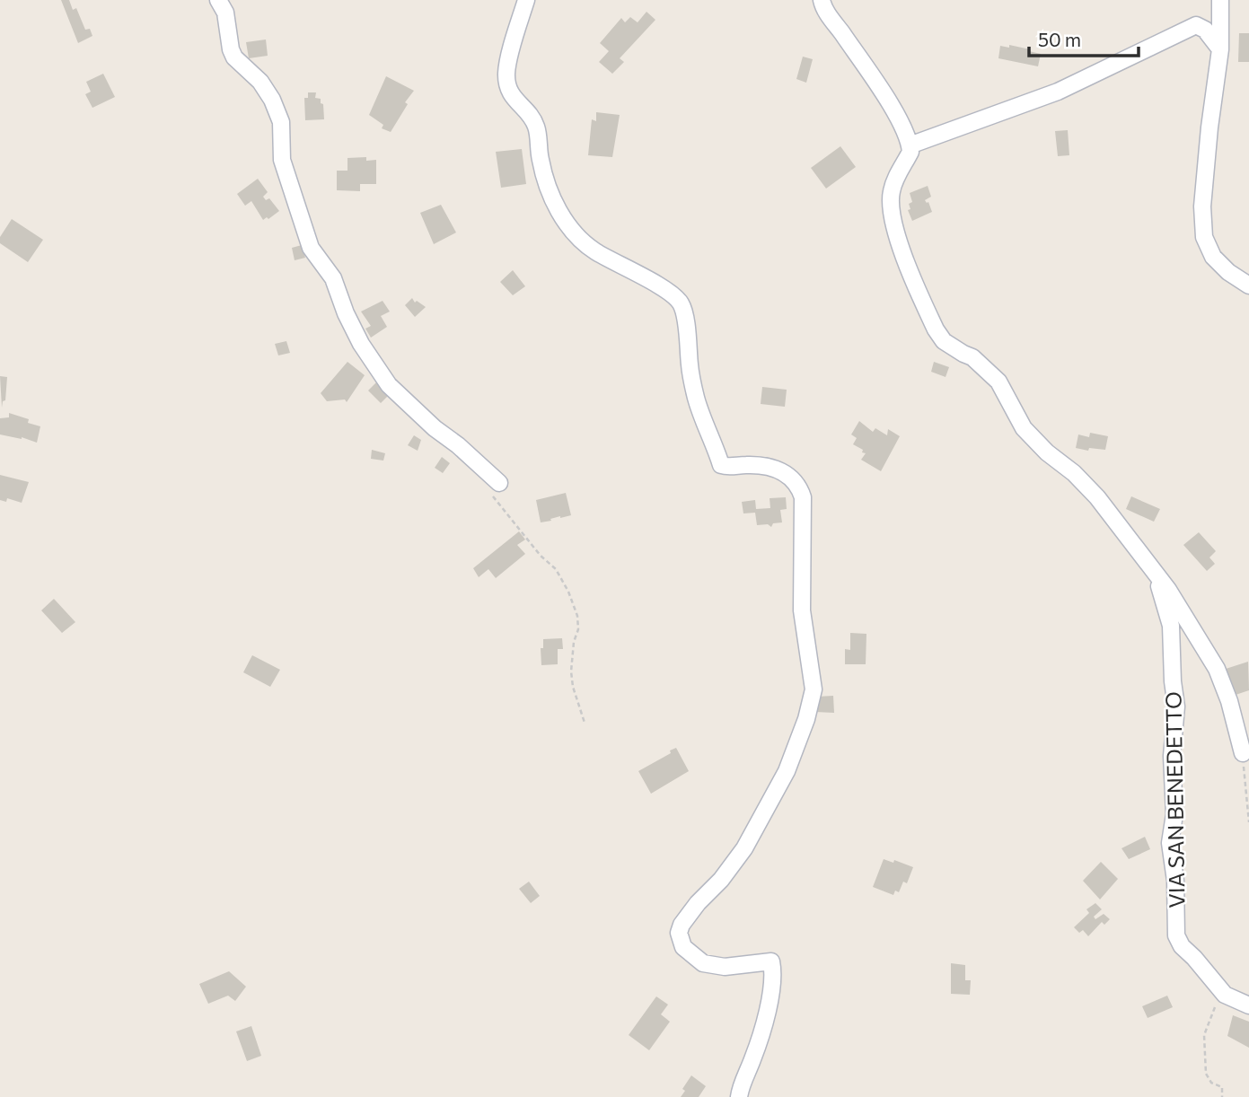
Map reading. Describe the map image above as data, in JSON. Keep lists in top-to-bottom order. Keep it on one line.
{"streets":{"street":["VIA SAN BENEDETTO"]},"scale_bar":"50 m"}
